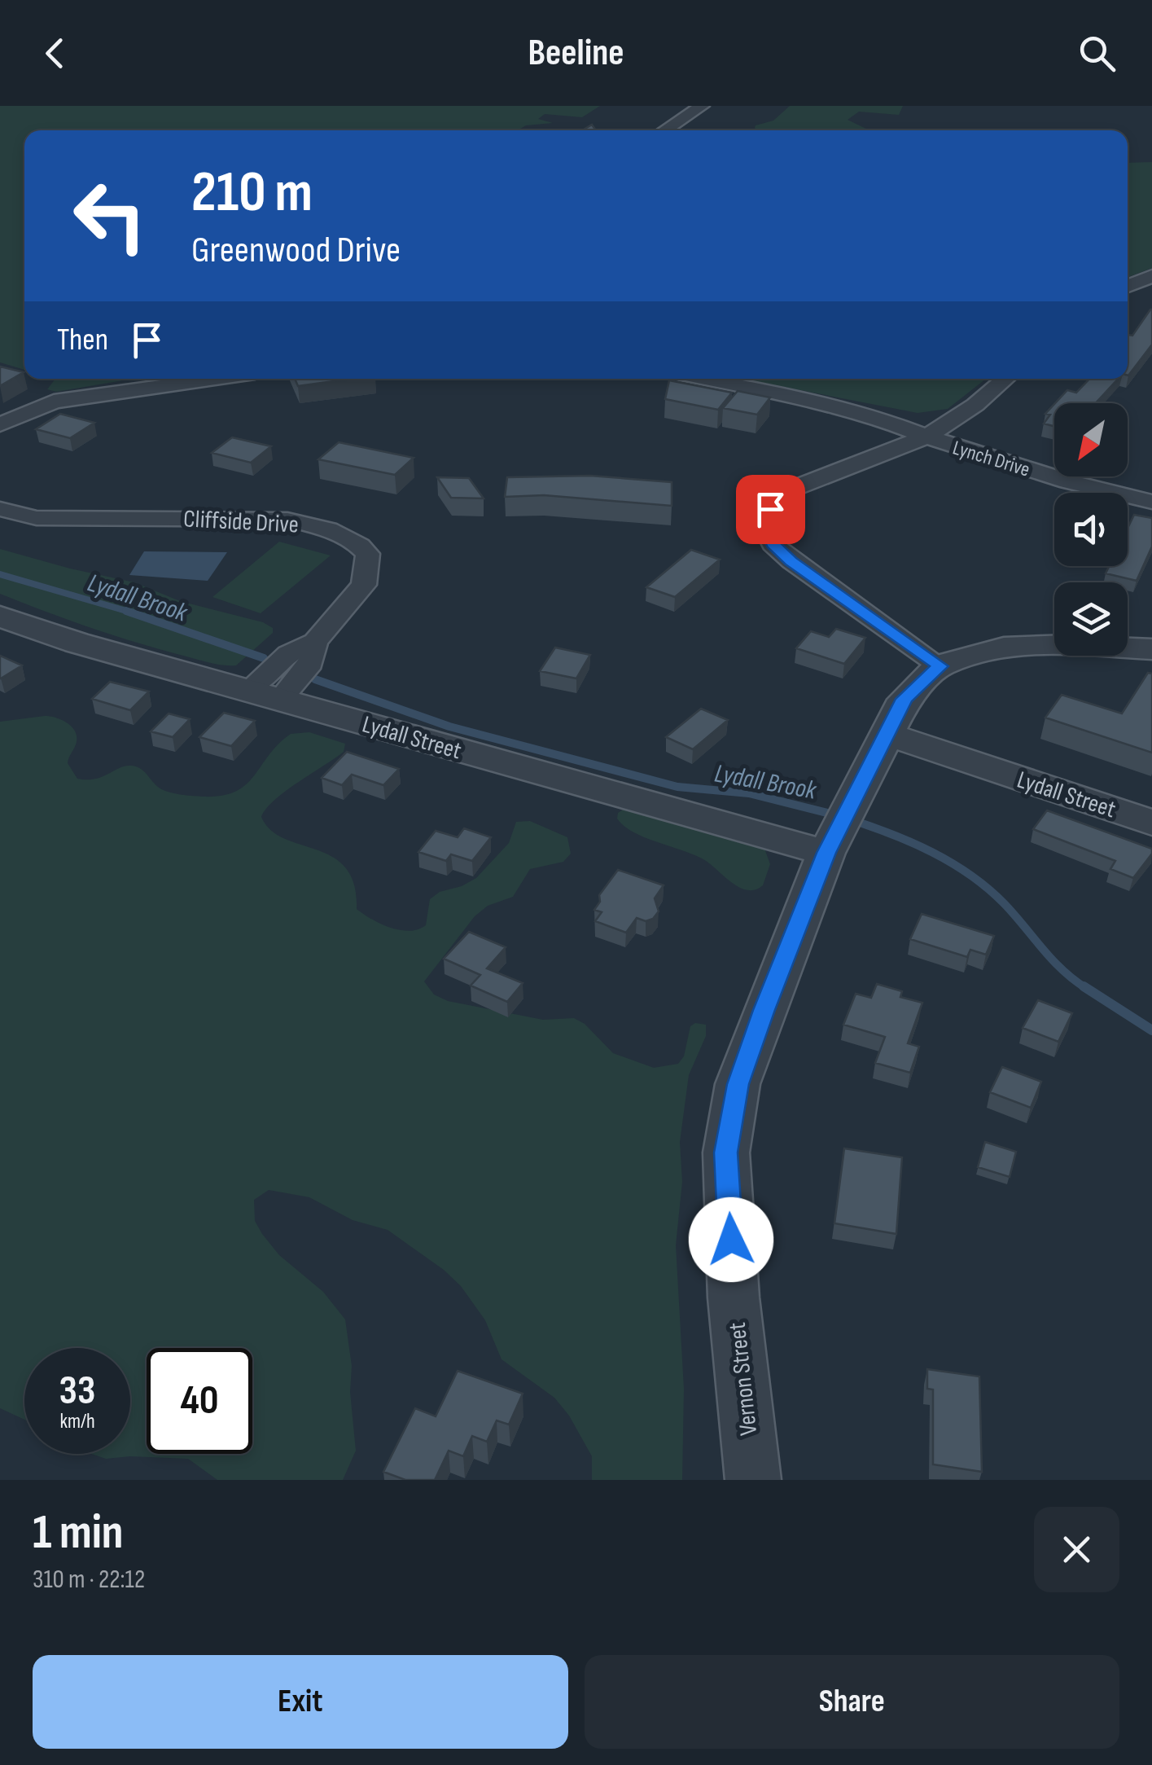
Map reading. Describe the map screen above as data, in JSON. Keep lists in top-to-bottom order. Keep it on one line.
{"streets":{"street":["Lynch Drive","Cliffside Drive","Lydall Street","Vernon Street"]},"crossings":[["Cliffside Drive","Lydall Street"],["Lydall Street","Vernon Street"]],"water":["Lydall Brook"],"north":"bottom left","page":{"header":"Beeline","turn":["210 m","Greenwood Drive"],"then":"Then","speed":"33 km/h","limit":"40","heading":["1 min","310 m · 22:12"],"buttons":["Exit","Share"]}}
